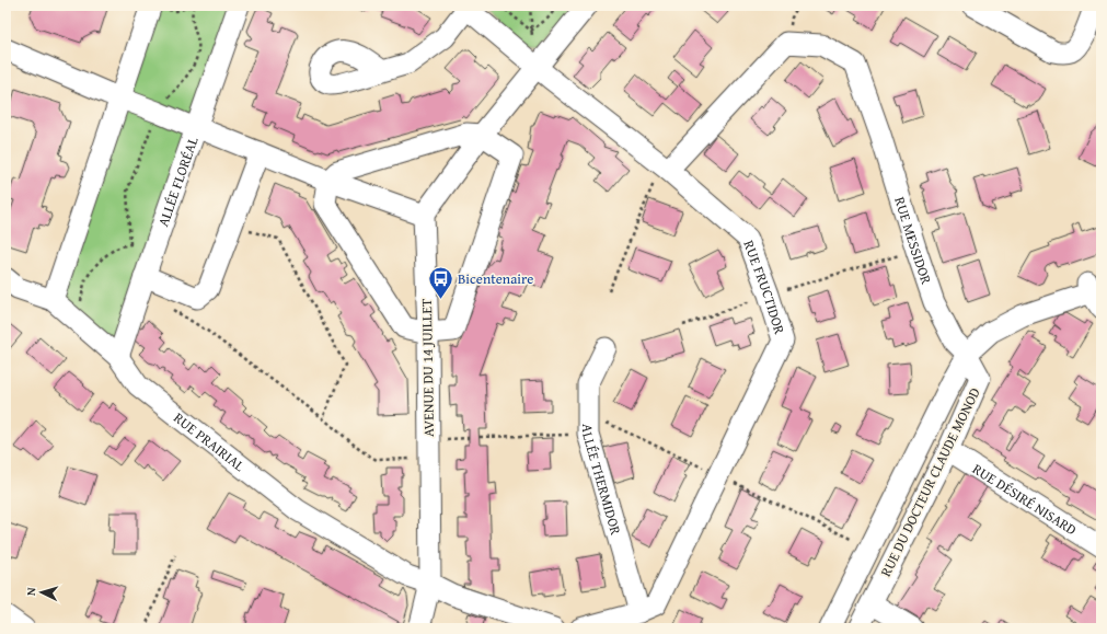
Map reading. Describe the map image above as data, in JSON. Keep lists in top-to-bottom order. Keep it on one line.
{"streets":{"street":["ALLÉE FLORÉAL","RUE MESSIDOR","RUE FRUCTIDOR","AVENUE DU 14 JUILLET","RUE PRAIRIAL","ALLÉE THERMIDOR","RUE DU DOCTEUR CLAUDE MONOD","RUE DÉSIRÉ NISARD"]},"crossings":[["ALLÉE FLORÉAL","RUE PRAIRIAL"],["RUE MESSIDOR","RUE FRUCTIDOR"],["RUE MESSIDOR","RUE DU DOCTEUR CLAUDE MONOD"],["RUE FRUCTIDOR","ALLÉE THERMIDOR"],["AVENUE DU 14 JUILLET","RUE PRAIRIAL"],["RUE DU DOCTEUR CLAUDE MONOD","RUE DÉSIRÉ NISARD"]],"places":{"bus stop":["Bicentenaire"]},"north":"left"}
